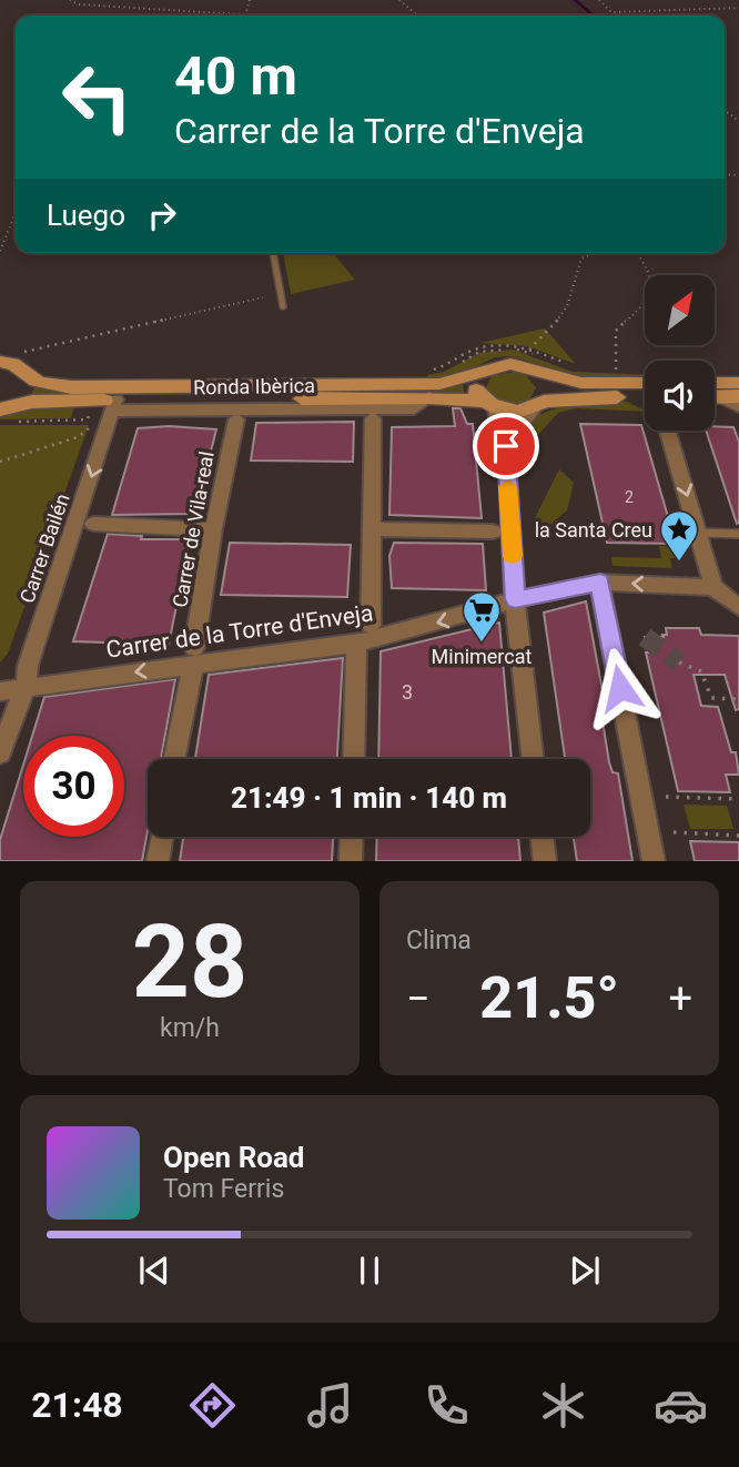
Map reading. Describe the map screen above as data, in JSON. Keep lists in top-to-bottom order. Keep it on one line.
{"streets":{"street":["Ronda Ibèrica","Carrer de Vila-real","Carrer Bailén","Carrer de la Torre d'Enveja"]},"crossings":[["Ronda Ibèrica","Carrer Bailén"],["Carrer de Vila-real","Carrer de la Torre d'Enveja"],["Carrer Bailén","Carrer de la Torre d'Enveja"]],"one_way":["Carrer Bailén"],"places":{"place":["la Santa Creu"],"supermarket":["Minimercat"]},"house_numbers":["2","3"],"north":"top right","page":{"turn":["40 m","Carrer de la Torre d'Enveja"],"then":"Luego","limit":"30","trip":"21:49 · 1 min · 140 m","tile":[["28","km/h"],"Clima"],"heat":["−","21.5°","+"],"song":["Open Road","Tom Ferris"],"tabs":"21:48"}}
